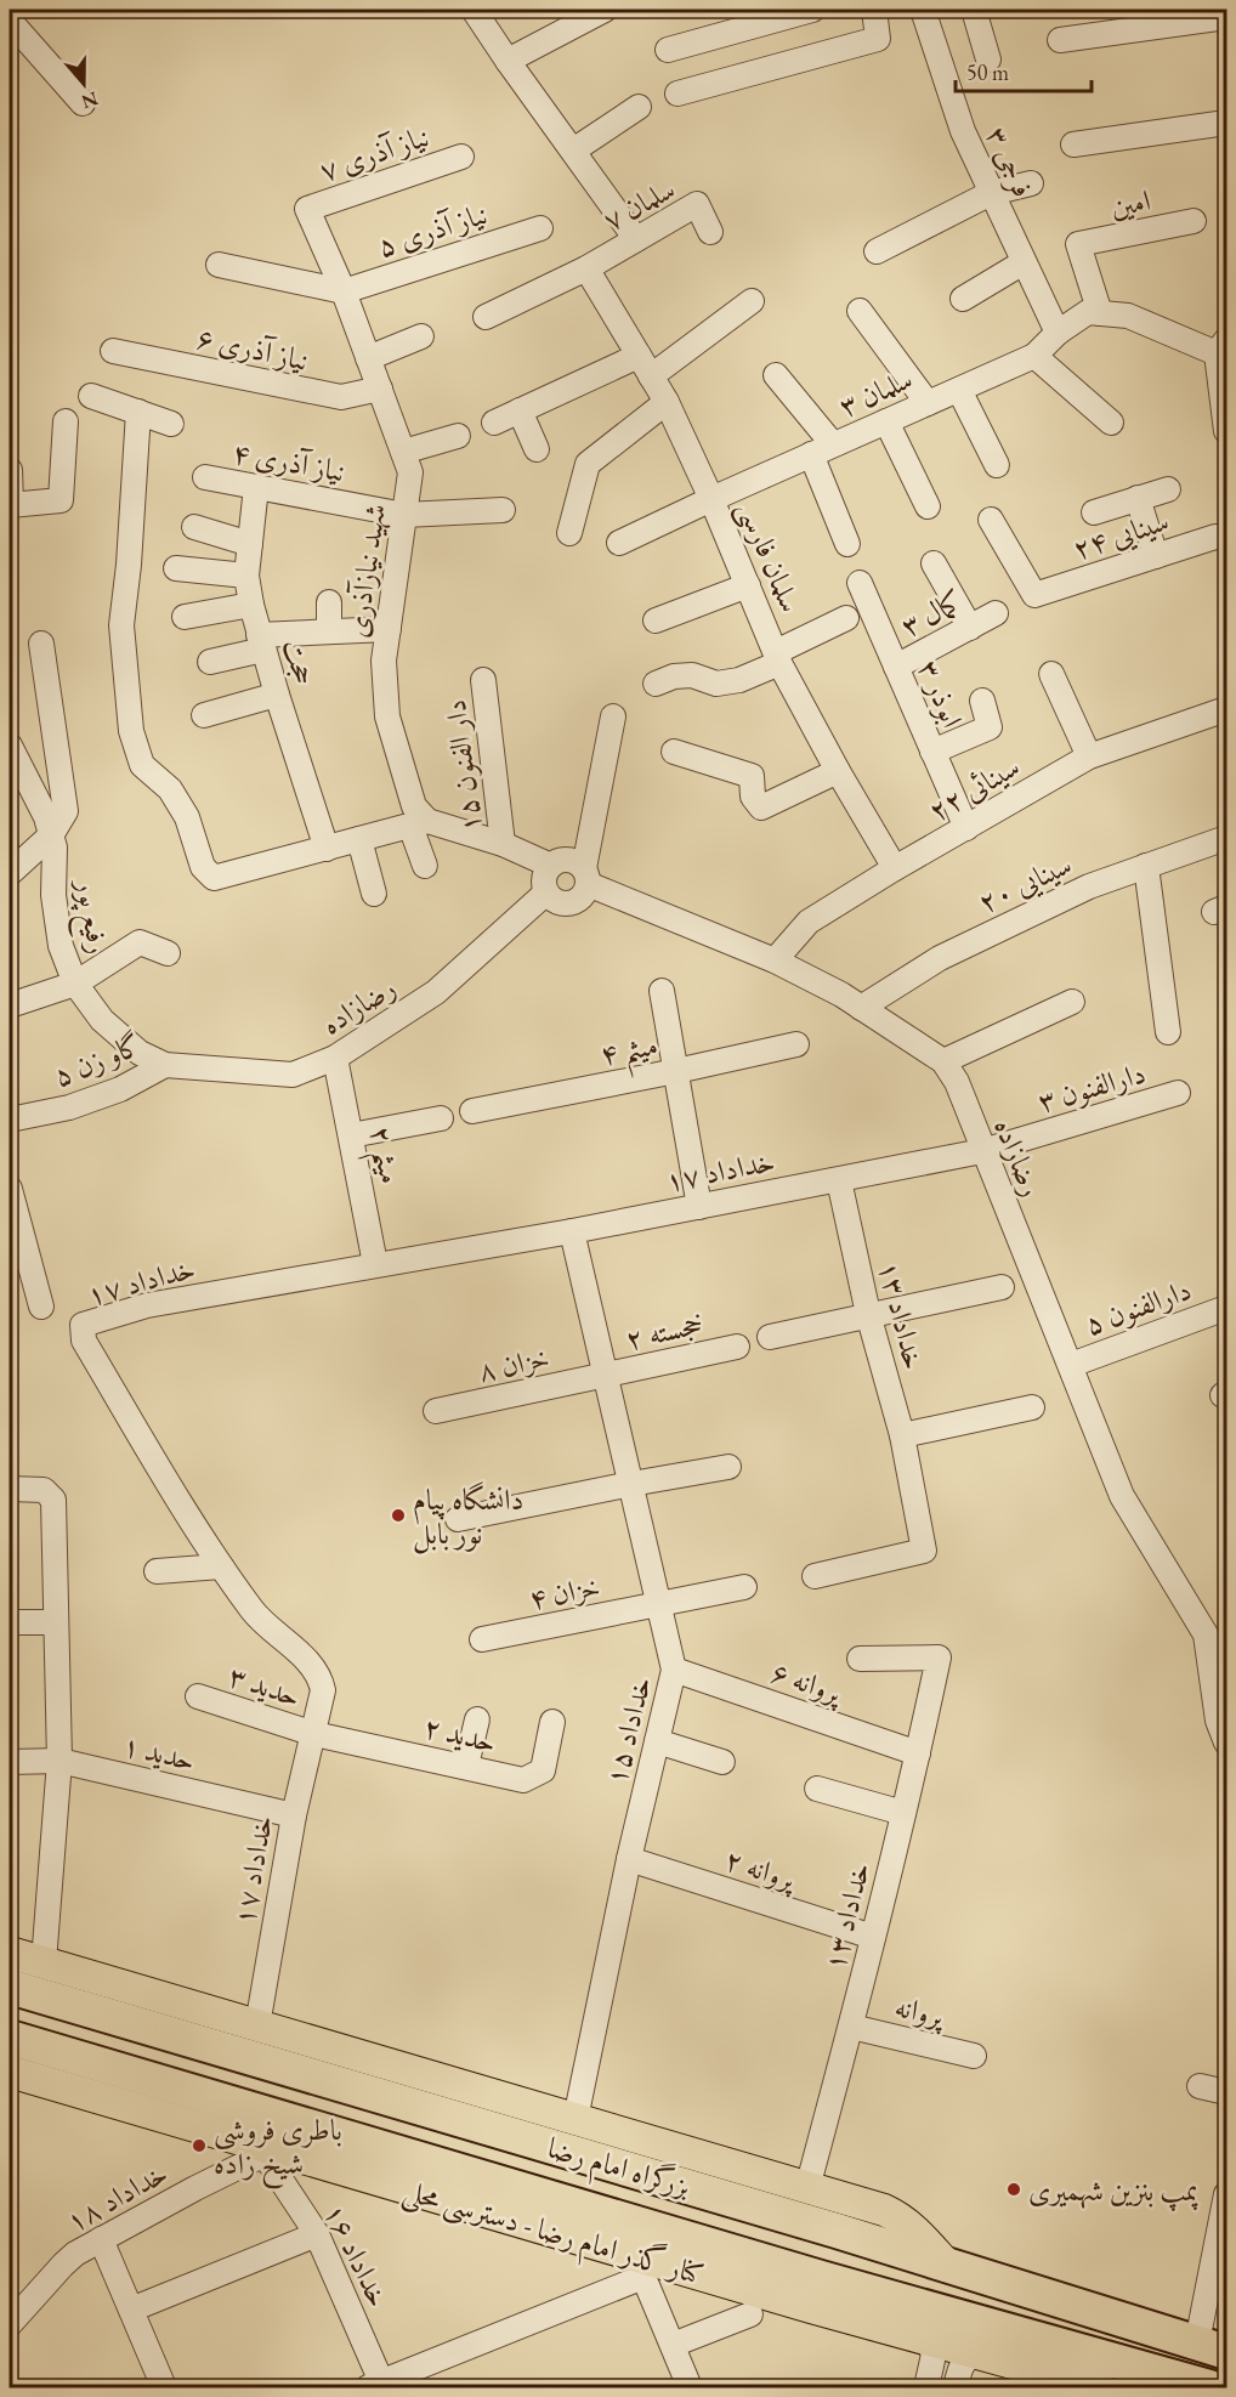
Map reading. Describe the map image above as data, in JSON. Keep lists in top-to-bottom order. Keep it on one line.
{"streets":{"highway":["بزرگراه امام رضا"],"main road":["کنار گذر امام رضا - دسترسی محلی"],"street":["نیاز آذری ۷","فرجی ۳","امین","سلمان ۷","نیاز آذری ۵","نیاز آذری ۶","سلمان ۳","نیاز آذری ۴","سینایی ۲۴","سلمان فارسی","شهید نیازآذری","کمال ۳","حجت","ابوذر ۳","دار الفنون ۱۵","سینائی ۲۲","سینایی ۲۰","رفیع پور","رضازاده","میثم ۴","گاو زن ۵","دارالفنون ۳","میثم ۲","خداداد ۱۷","دارالفنون ۵","خداداد ۱۳","خجسته ۲","خزان ۸","خزان ۴","پروانه ۶","حدید ۳","خداداد ۱۵","حدید ۲","حدید ۱","پروانه ۲","پروانه","خداداد ۱۸","خداداد ۱۶"]},"crossings":[["نیاز آذری ۷","شهید نیازآذری"],["فرجی ۳","سلمان ۳"],["امین","سلمان ۳"],["سلمان ۷","سلمان فارسی"],["نیاز آذری ۵","شهید نیازآذری"],["نیاز آذری ۶","شهید نیازآذری"],["سلمان ۳","سلمان فارسی"],["نیاز آذری ۴","شهید نیازآذری"],["نیاز آذری ۴","حجت"],["سلمان فارسی","سینائی ۲۲"],["کمال ۳","ابوذر ۳"],["ابوذر ۳","سینائی ۲۲"],["سینائی ۲۲","رضازاده"],["سینایی ۲۰","رضازاده"],["رفیع پور","رضازاده"],["رفیع پور","گاو زن ۵"],["رضازاده","گاو زن ۵"],["رضازاده","دارالفنون ۳"],["رضازاده","میثم ۲"],["رضازاده","خداداد ۱۷"],["رضازاده","دارالفنون ۵"],["دارالفنون ۳","خداداد ۱۷"],["میثم ۲","خداداد ۱۷"],["خداداد ۱۷","خداداد ۱۳"],["خداداد ۱۷","حدید ۳"],["خداداد ۱۷","خداداد ۱۵"],["خداداد ۱۷","حدید ۲"],["خداداد ۱۷","حدید ۱"],["خداداد ۱۳","پروانه ۶"],["خداداد ۱۳","پروانه ۲"],["خداداد ۱۳","پروانه"],["خجسته ۲","خزان ۸"],["خجسته ۲","خداداد ۱۵"],["خزان ۸","خداداد ۱۵"],["خزان ۴","خداداد ۱۵"],["پروانه ۶","خداداد ۱۵"],["حدید ۳","حدید ۲"],["خداداد ۱۵","پروانه ۲"],["خداداد ۱۸","کنار گذر امام رضا - دسترسی محلی"],["خداداد ۱۸","خداداد ۱۶"],["کنار گذر امام رضا - دسترسی محلی","خداداد ۱۶"]],"places":["دانشگاه پیام نور بابل","باطری فروشی شیخ زاده","پمپ بنزین شهمیری"],"scale_bar":"50 m","north":"bottom"}
